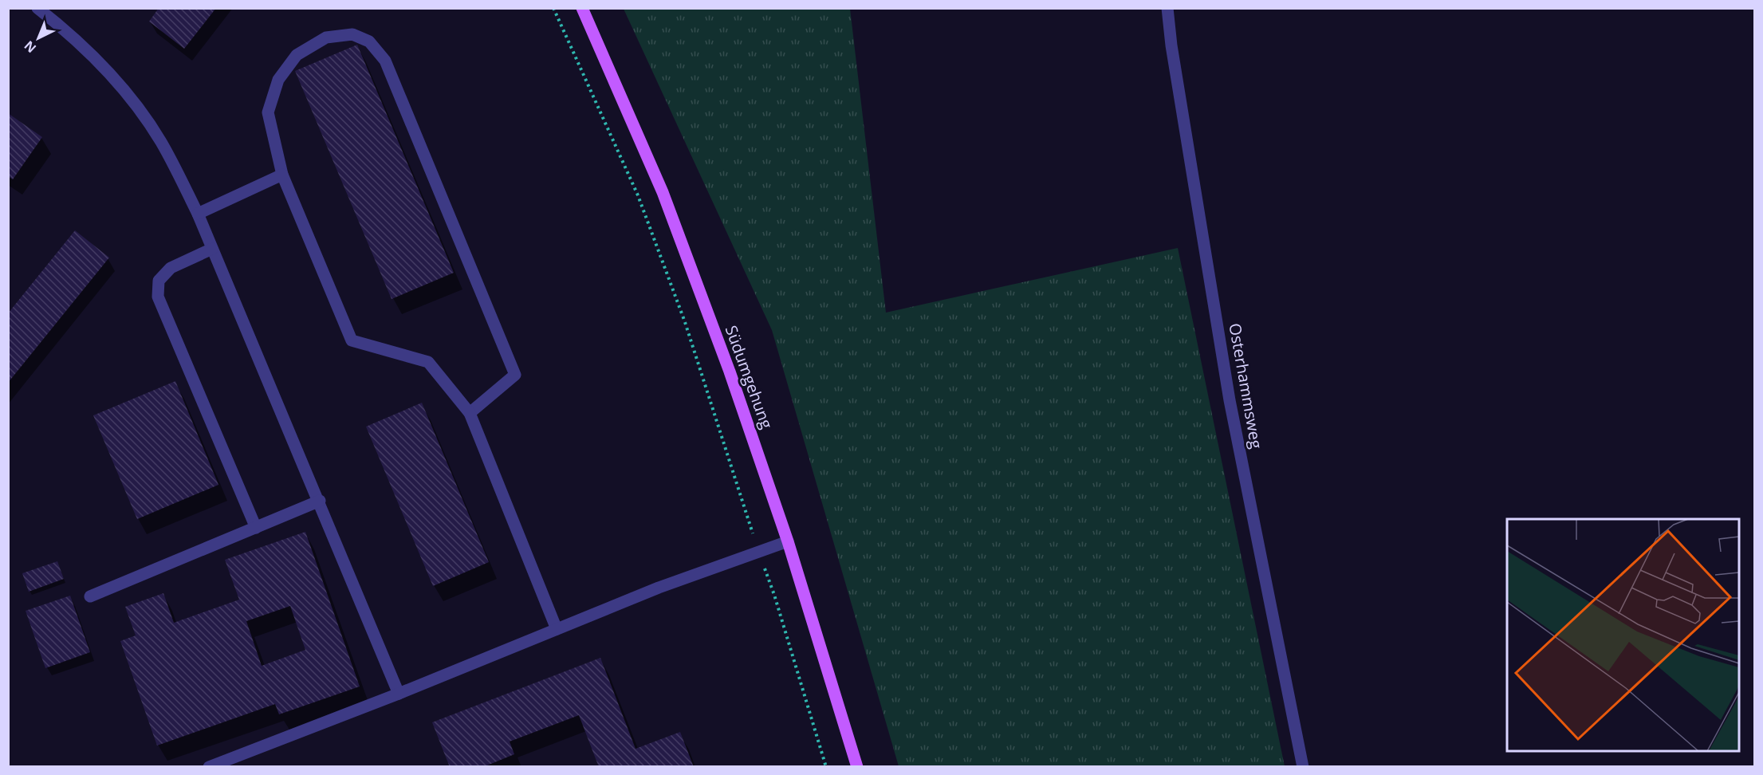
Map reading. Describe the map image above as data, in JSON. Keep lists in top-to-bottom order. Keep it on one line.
{"streets":{"main road":["Südumgehung"],"lane":["Osterhammsweg"]},"north":"bottom left"}
